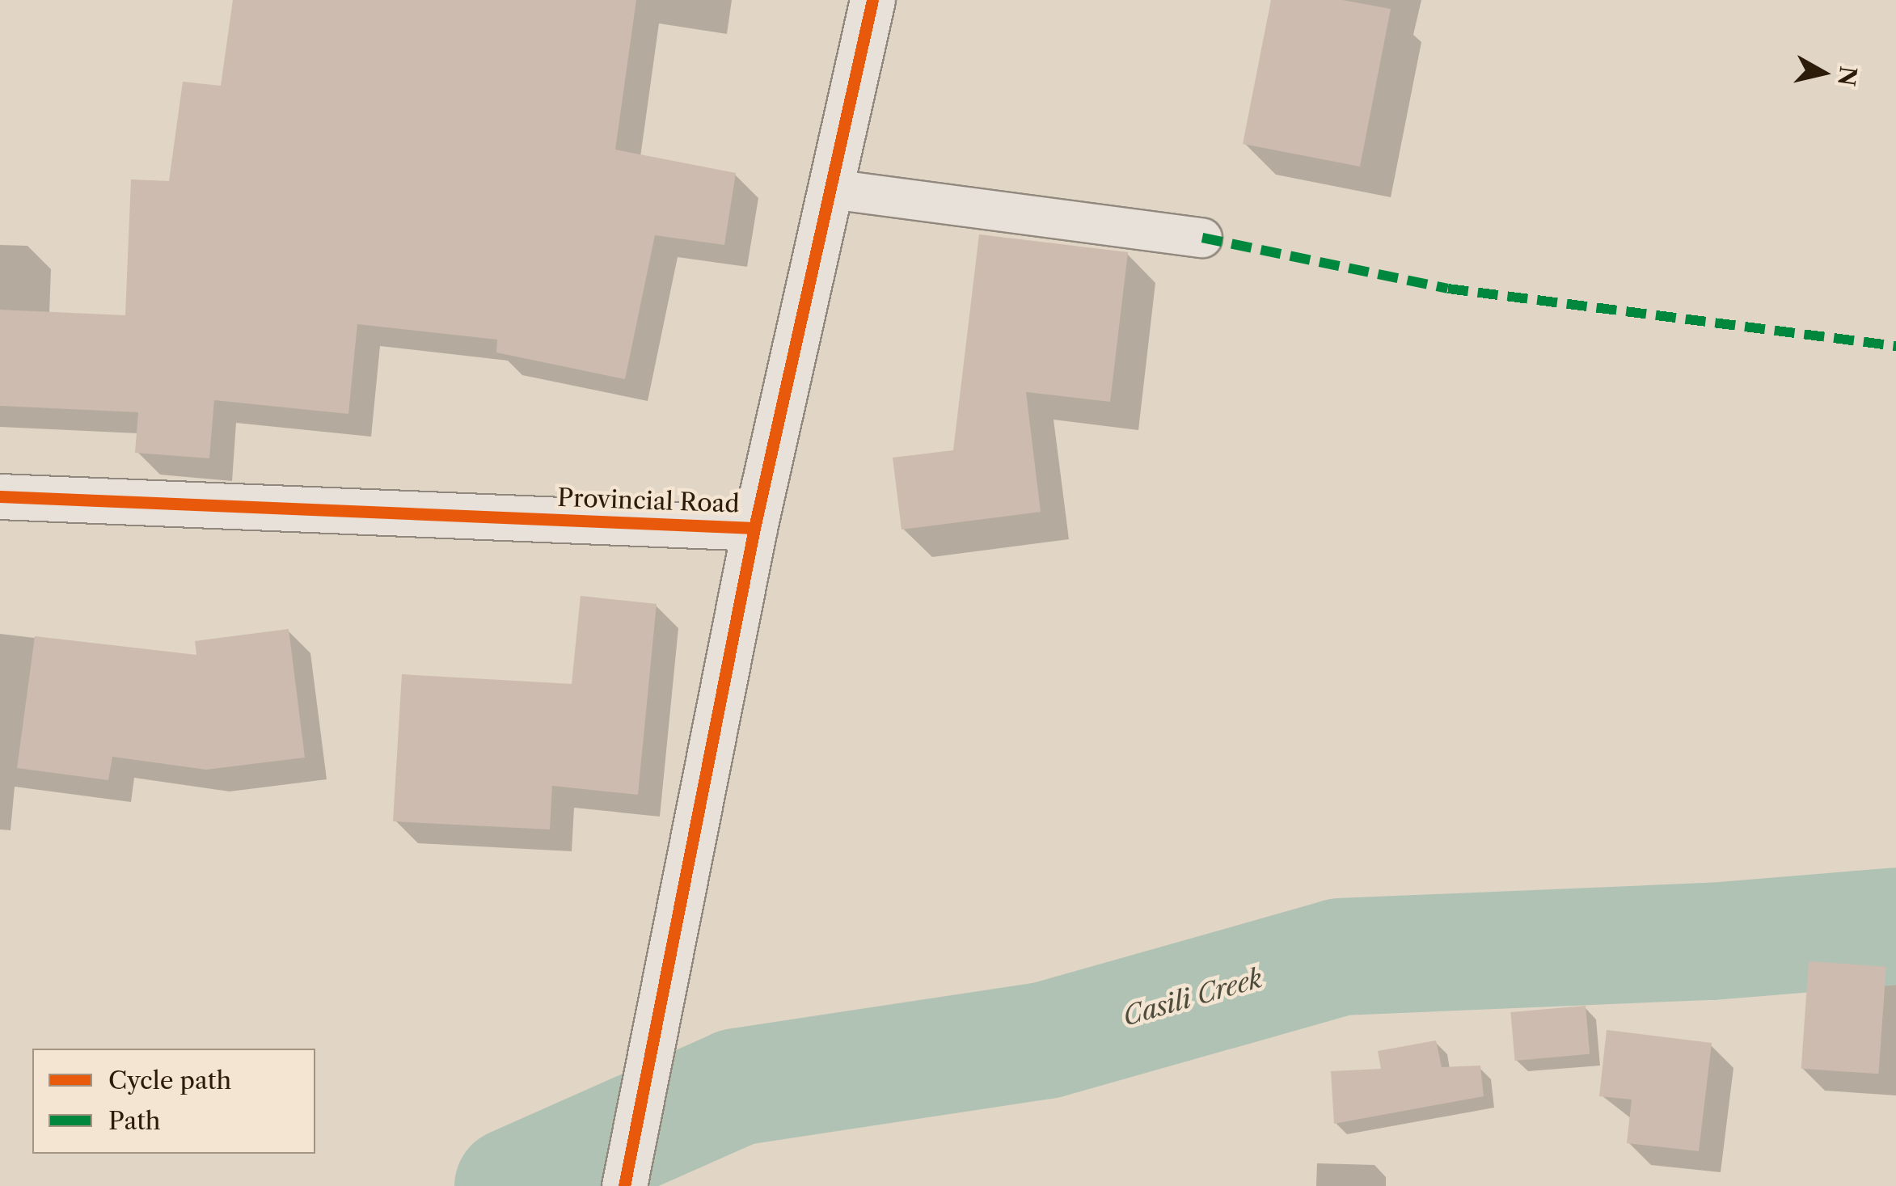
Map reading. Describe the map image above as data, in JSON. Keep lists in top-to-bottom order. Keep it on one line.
{"streets":{"street":["Provincial Road"]},"water":["Casili Creek"],"legend":["Cycle path","Path"],"north":"right"}
